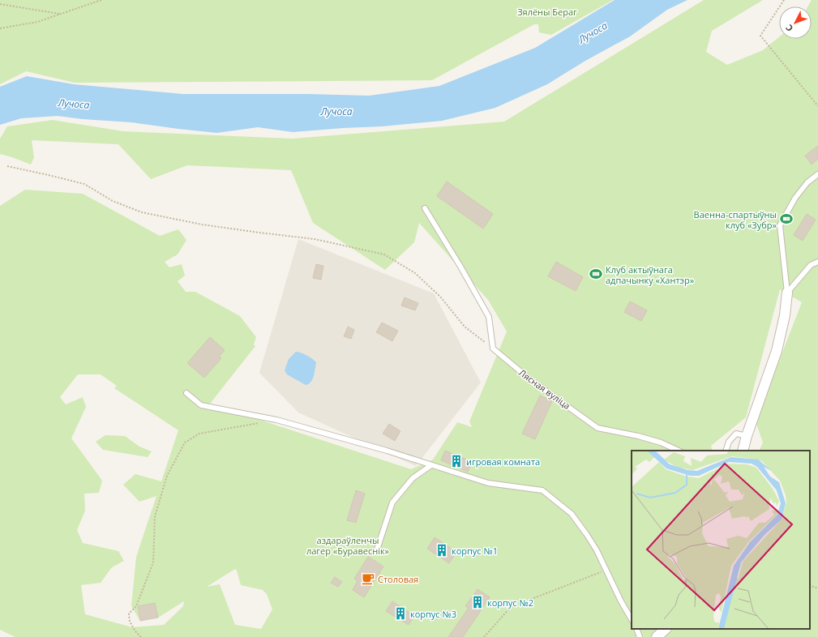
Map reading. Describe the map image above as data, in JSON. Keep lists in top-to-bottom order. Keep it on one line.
{"streets":{"lane":["Лясная вуліца"]},"water":["Лучоса"],"parks":["Зялёны Бераг","аздараўленчы лагер «Буравеснік»"],"places":{"sports":["Ваенна-спартыўны клуб «Зубр»","Клуб актыўнага адпачынку «Хантэр»"],"building":["игровая комната","корпус №1","корпус №2","корпус №3"],"cafe":["Столовая"]},"north":"bottom left"}
